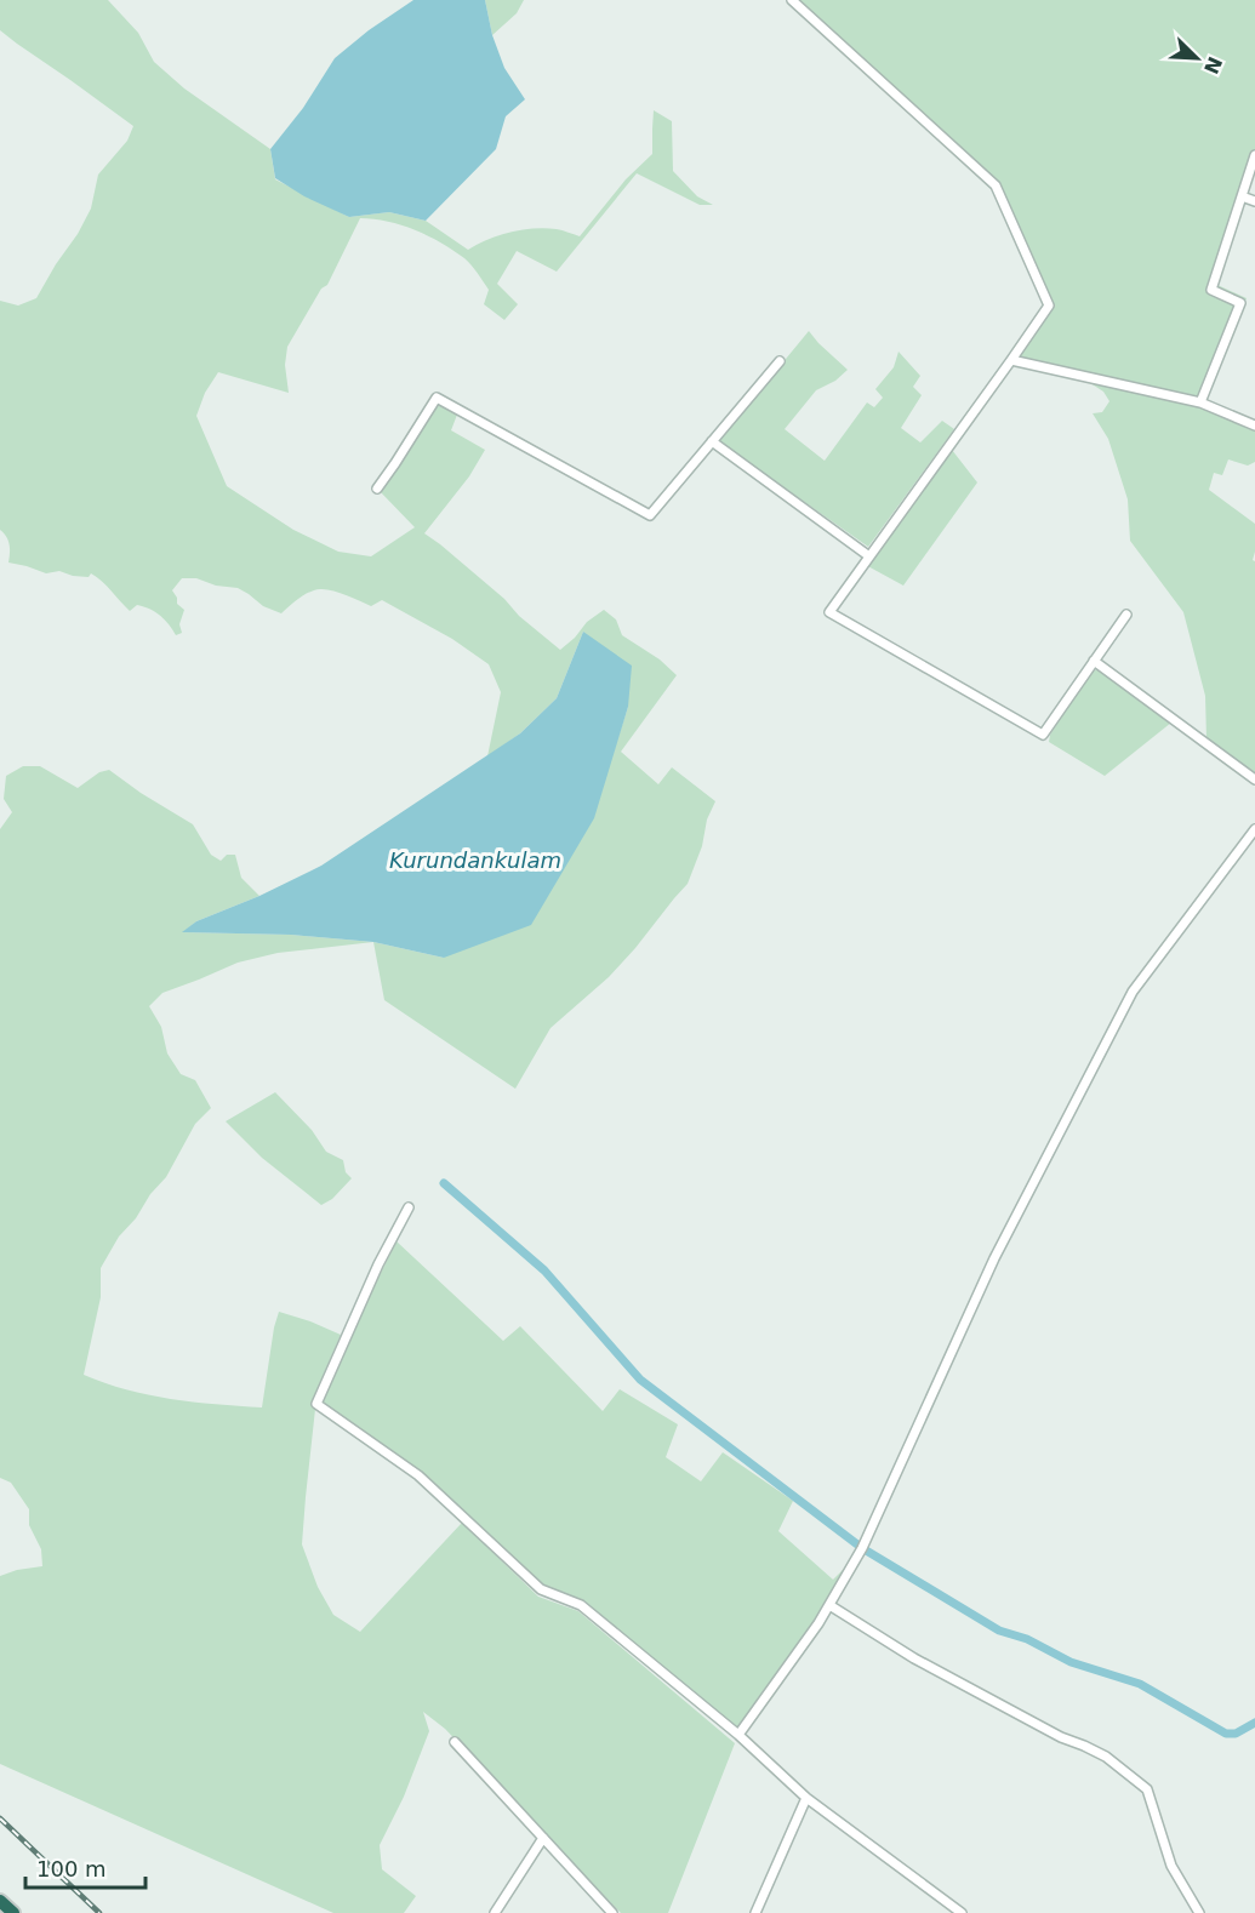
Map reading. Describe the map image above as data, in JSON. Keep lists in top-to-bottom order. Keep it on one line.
{"water":["Kurundankulam"],"scale_bar":"100 m","north":"bottom right"}
